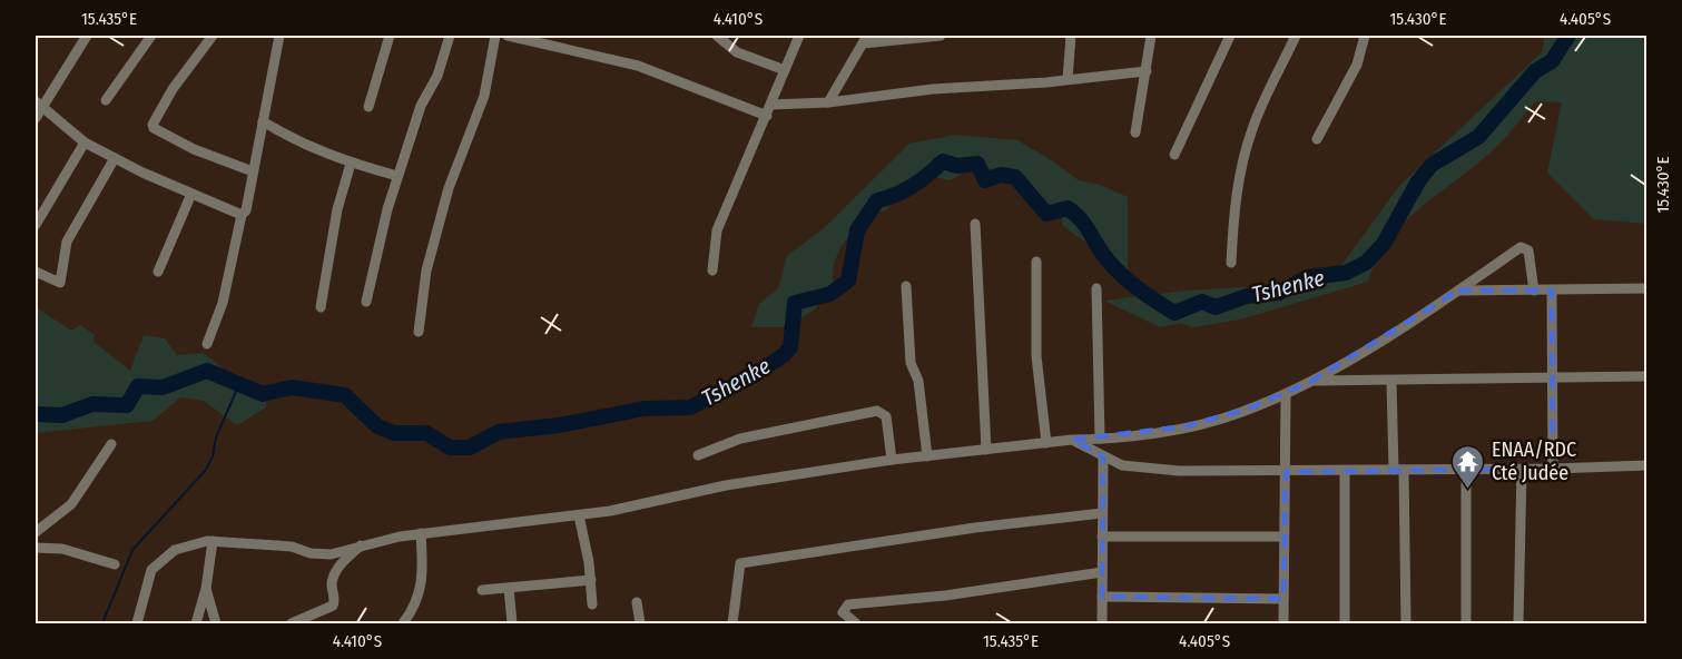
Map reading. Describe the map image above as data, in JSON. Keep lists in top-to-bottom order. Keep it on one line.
{"water":["Tshenke"],"places":{"temple":["ENAA/RDC Cté Judée"]},"coordinates":["15.435°E","4.410°S","15.430°E","4.405°S"]}
